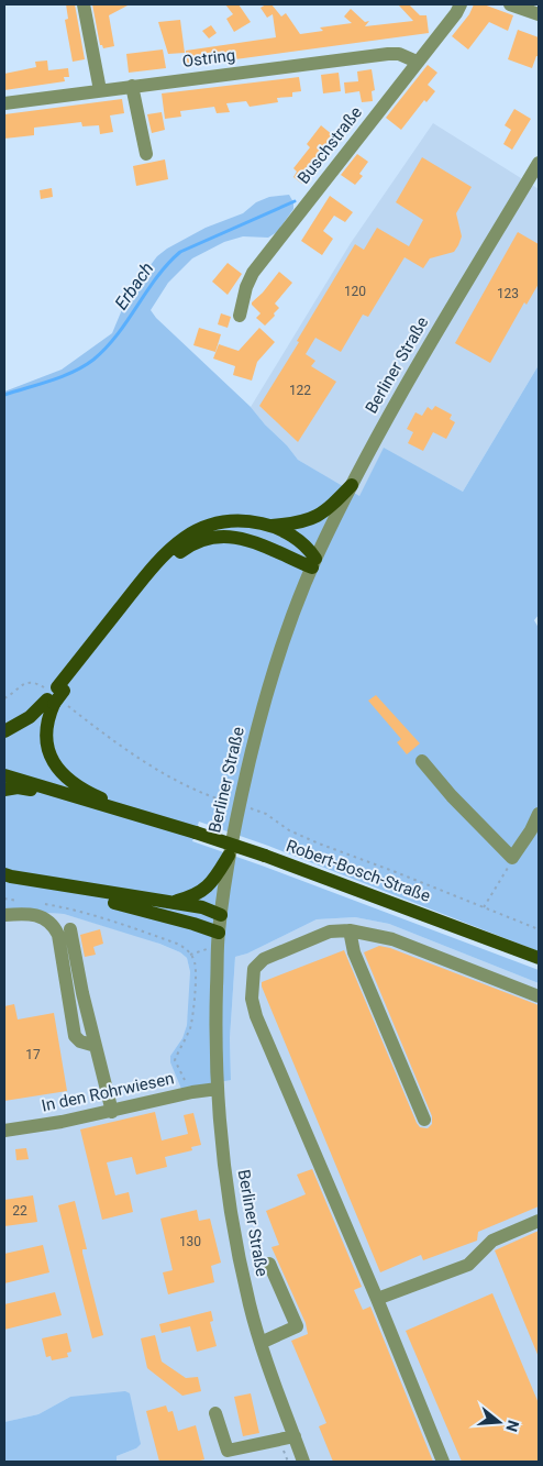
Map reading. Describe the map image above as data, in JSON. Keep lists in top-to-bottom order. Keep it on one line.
{"streets":{"main road":["Robert-Bosch-Straße"],"street":["Ostring","Buschstraße","Berliner Straße","In den Rohrwiesen"]},"crossings":[["Ostring","Buschstraße"],["Berliner Straße","In den Rohrwiesen"]],"water":["Erbach"],"house_numbers":["120","123","122","17","22","130"],"north":"right"}
